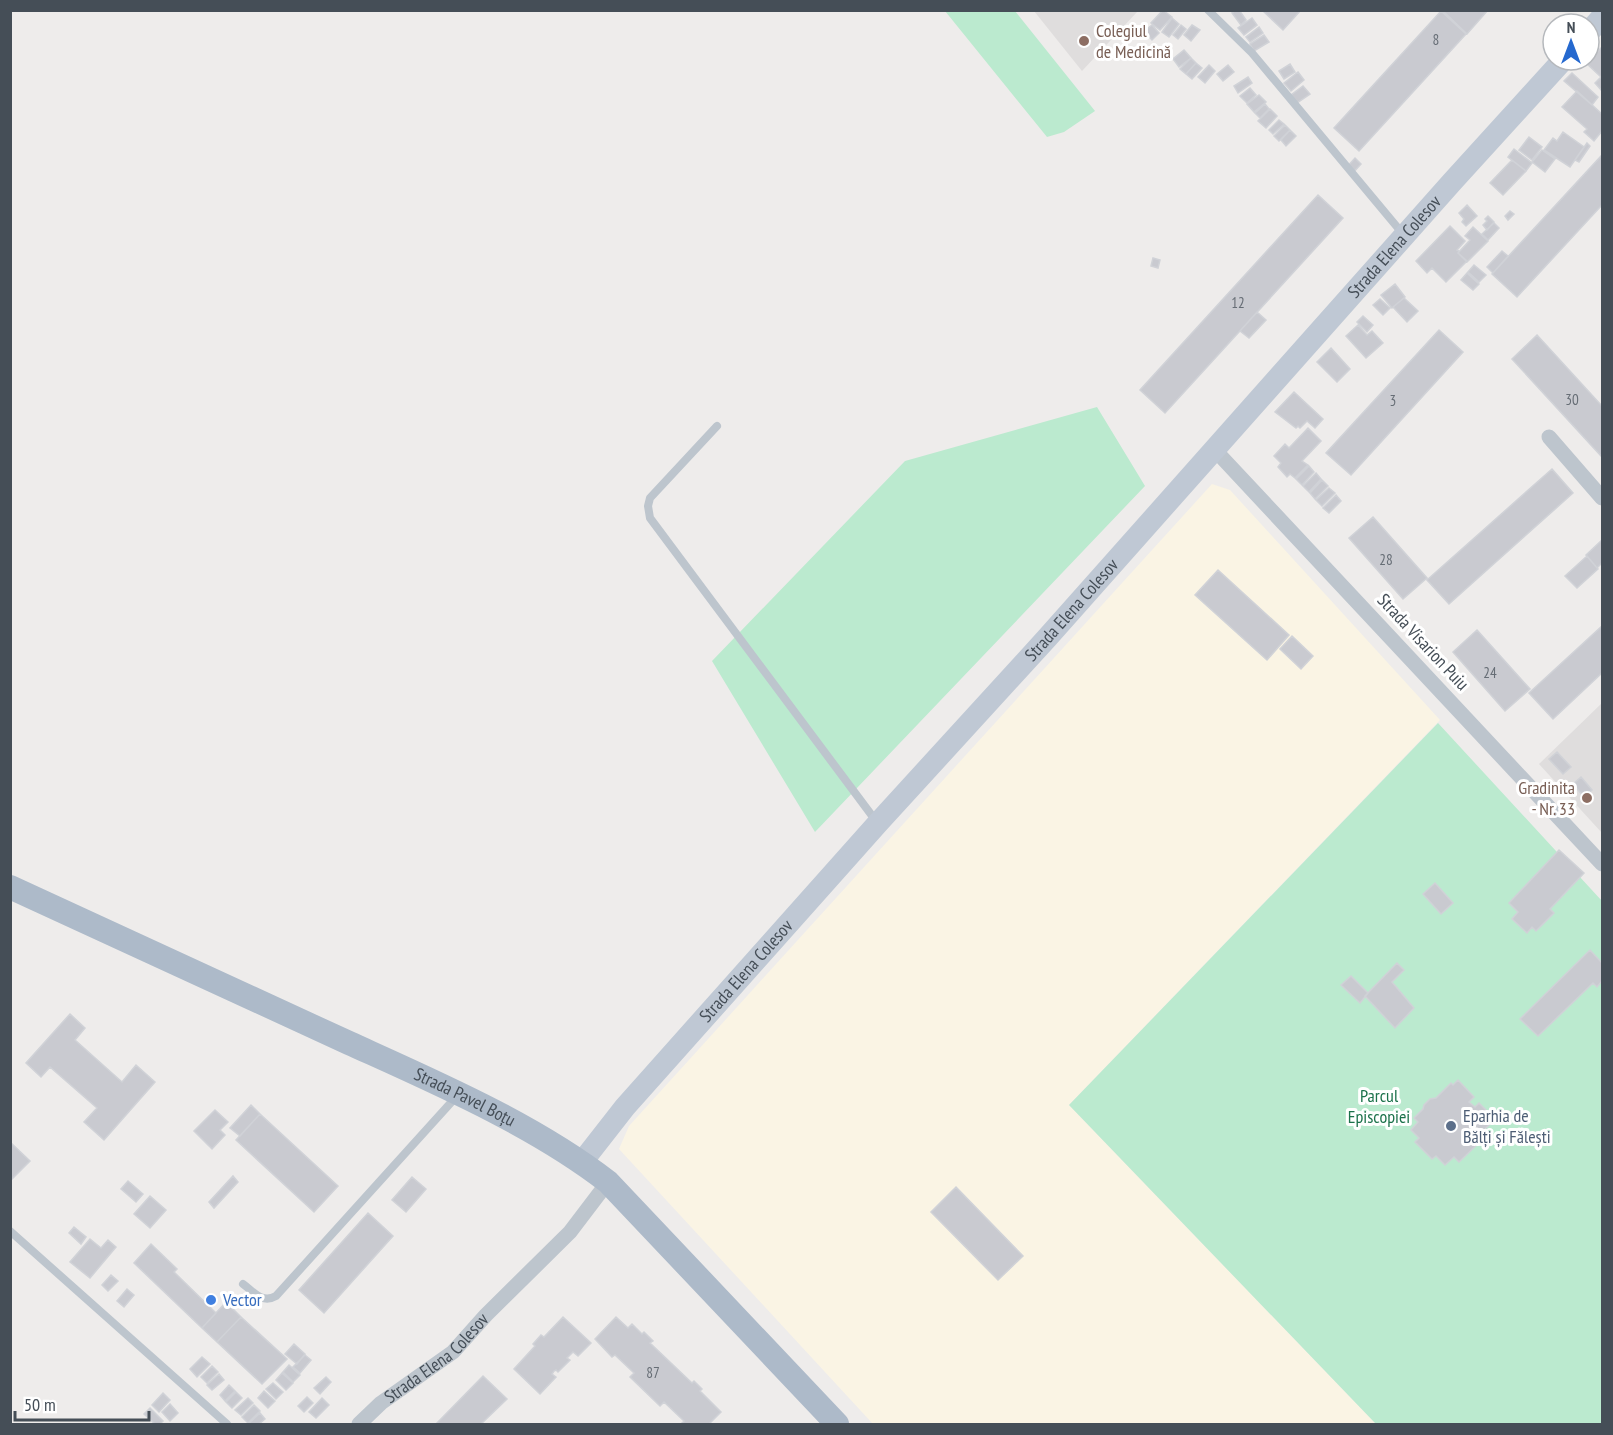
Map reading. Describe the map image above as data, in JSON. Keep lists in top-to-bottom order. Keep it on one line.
{"streets":{"main road":["Strada Pavel Boțu"],"street":["Strada Elena Colesov","Strada Visarion Puiu"]},"crossings":[["Strada Elena Colesov","Strada Visarion Puiu"],["Strada Elena Colesov","Strada Pavel Boțu"]],"parks":["Parcul Episcopiei"],"places":["Colegiul de Medicină","Gradinita - Nr. 33","Eparhia de Bălți și Fălești","Vector"],"house_numbers":["8","12","30","3","28","24","87"],"scale_bar":"50 m","north":"top"}
